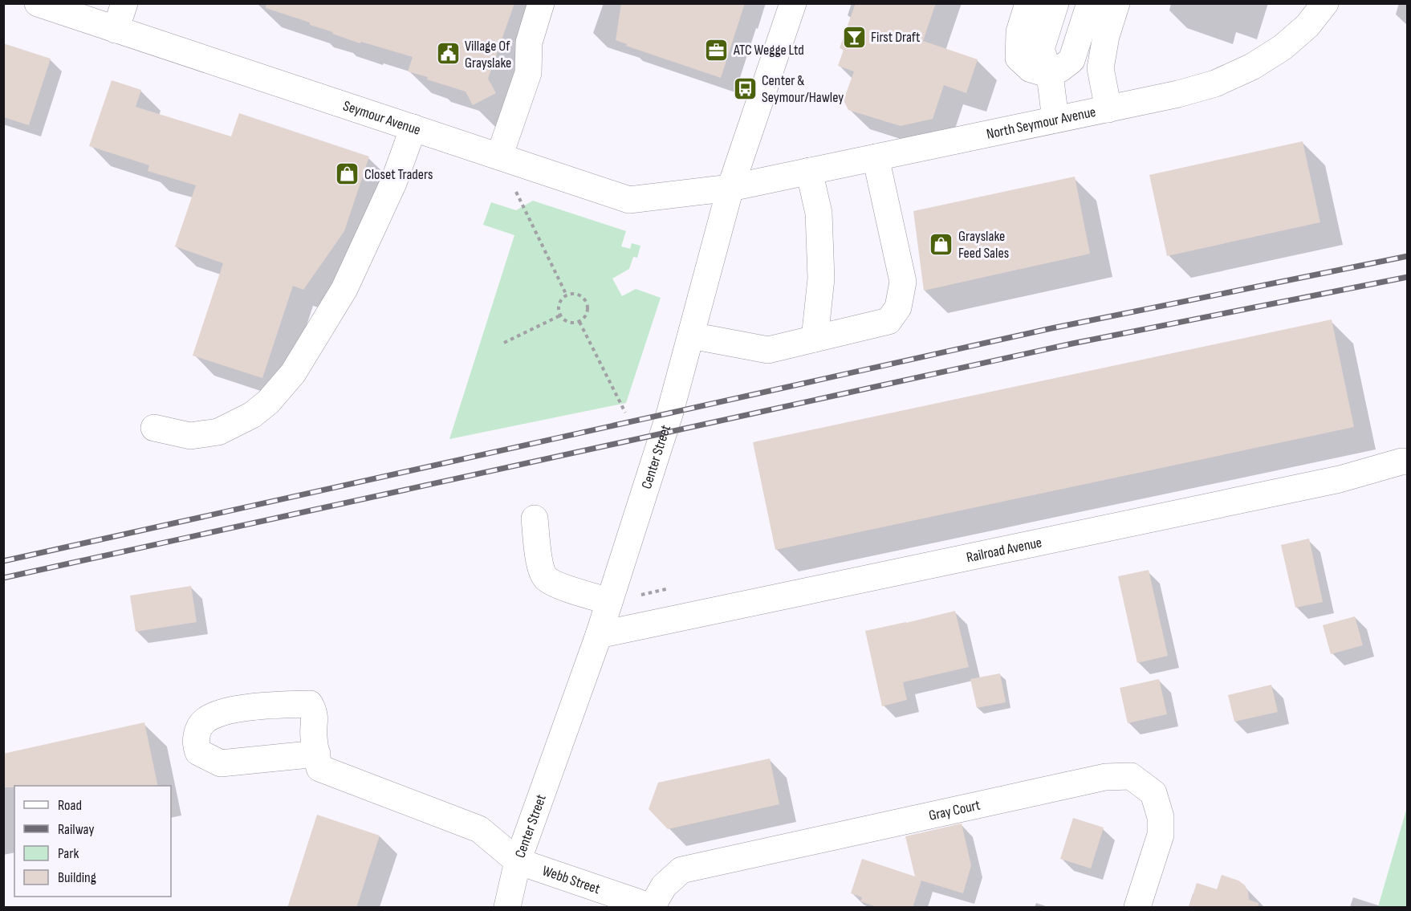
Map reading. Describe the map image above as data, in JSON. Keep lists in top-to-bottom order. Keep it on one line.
{"streets":{"street":["Seymour Avenue","North Seymour Avenue","Center Street","Railroad Avenue","Gray Court","Webb Street"]},"crossings":[["Seymour Avenue","North Seymour Avenue"],["Seymour Avenue","Center Street"],["North Seymour Avenue","Center Street"],["Center Street","Railroad Avenue"],["Center Street","Webb Street"],["Gray Court","Webb Street"]],"places":{"bar":["First Draft"],"office":["ATC Wegge Ltd"],"public building":["Village Of Grayslake"],"bus stop":["Center & Seymour/Hawley"],"shop":["Closet Traders","Grayslake Feed Sales"]},"legend":["Road","Railway","Park","Building"]}
